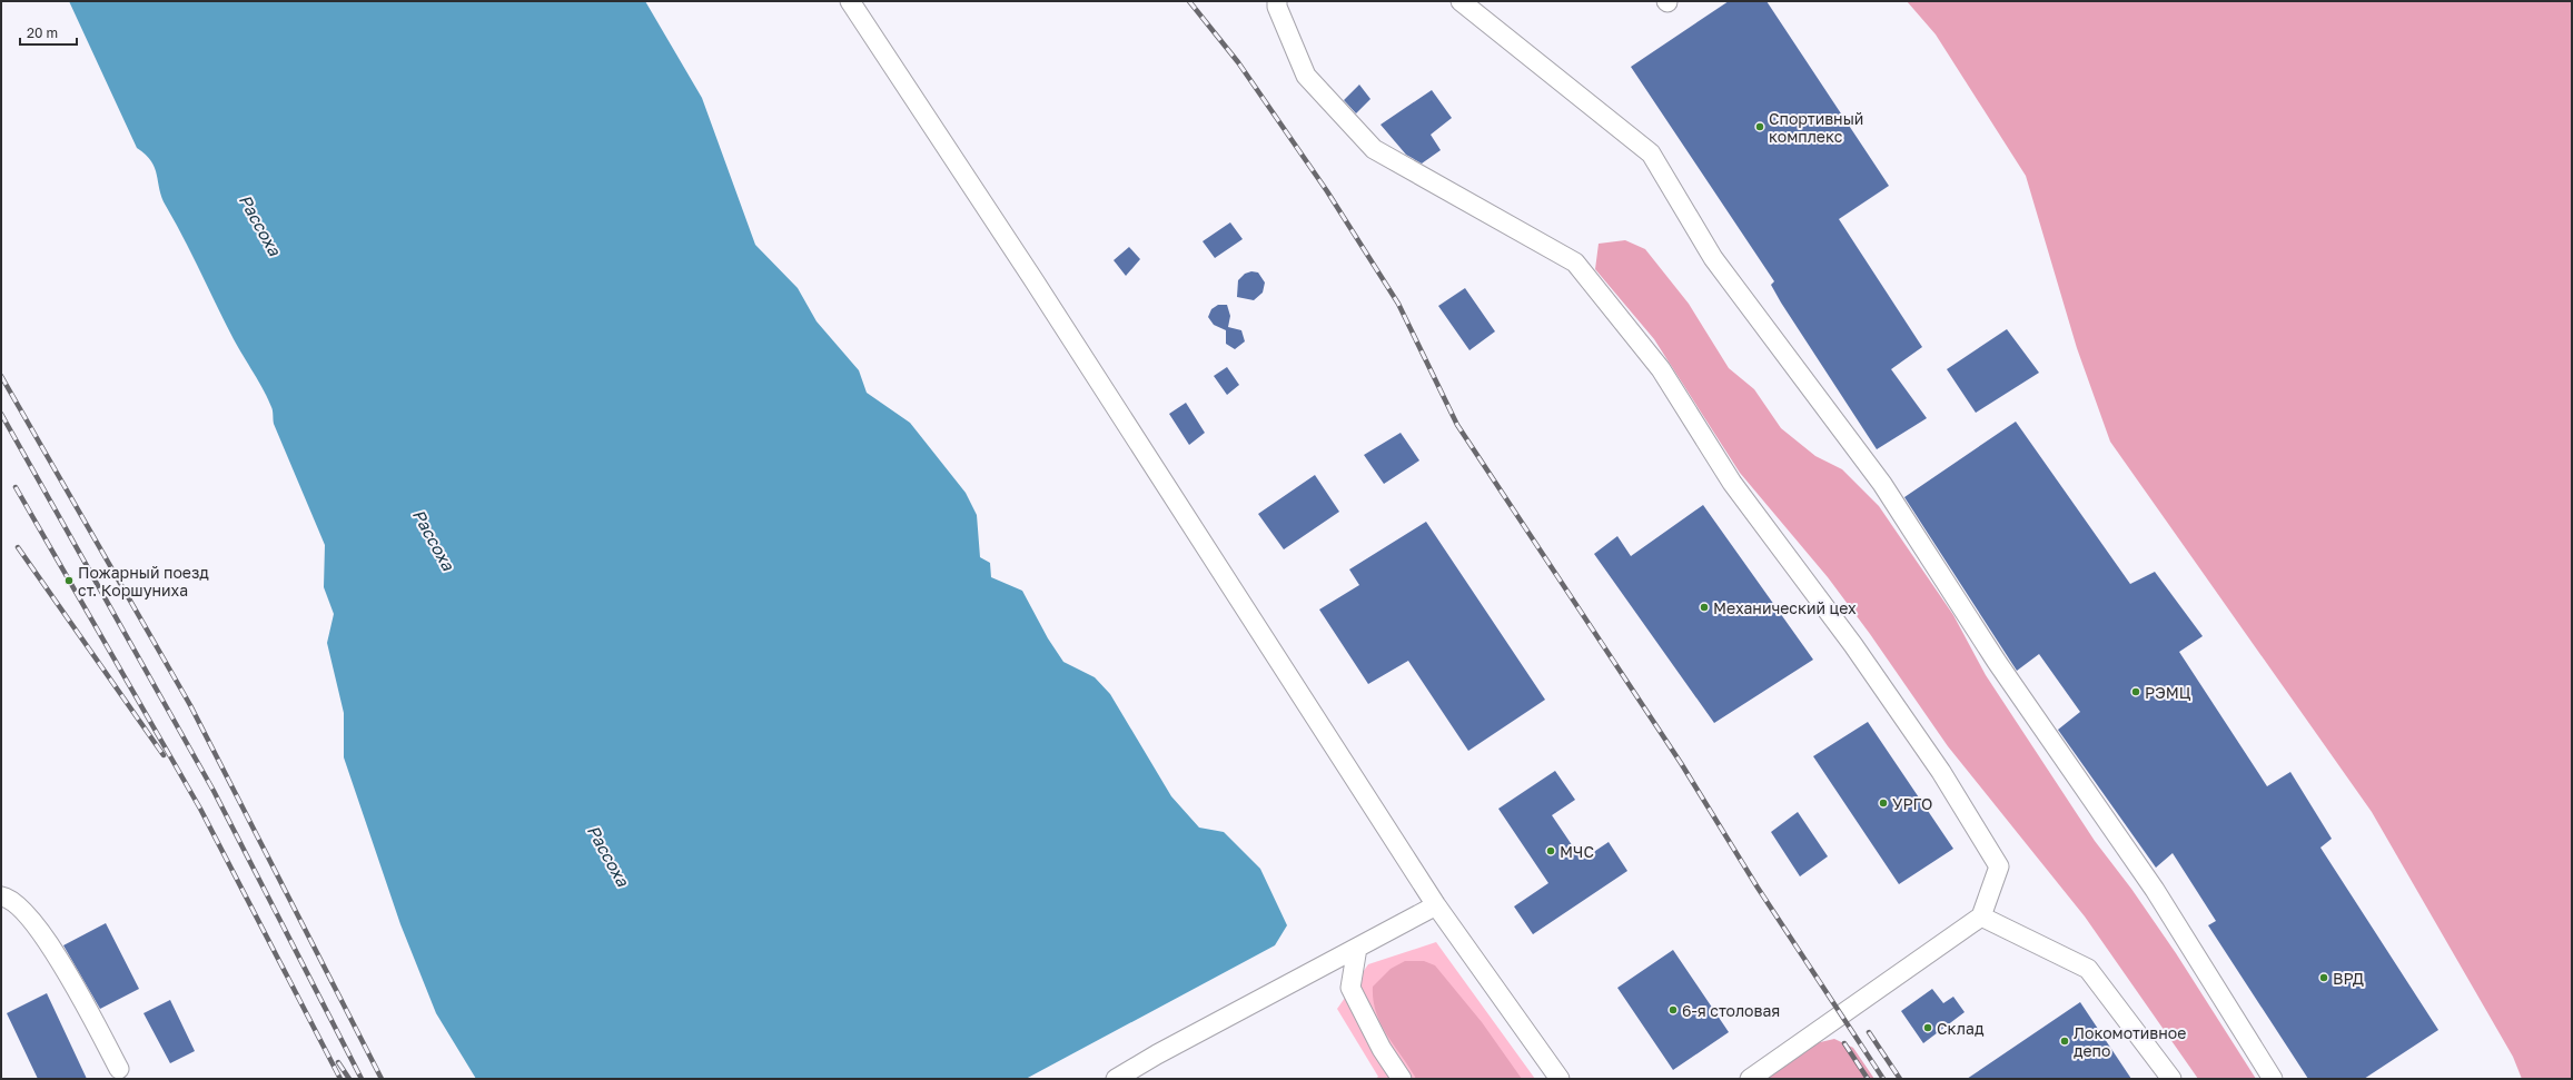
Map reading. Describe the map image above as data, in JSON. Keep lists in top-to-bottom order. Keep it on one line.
{"water":["Рассоха"],"places":["Спортивный комплекс","Пожарный поезд ст. Коршуниха","Механический цех","РЭМЦ","УРГО","МЧС","ВРД","6-я столовая","Склад","Локомотивное депо"],"scale_bar":"20 m"}
